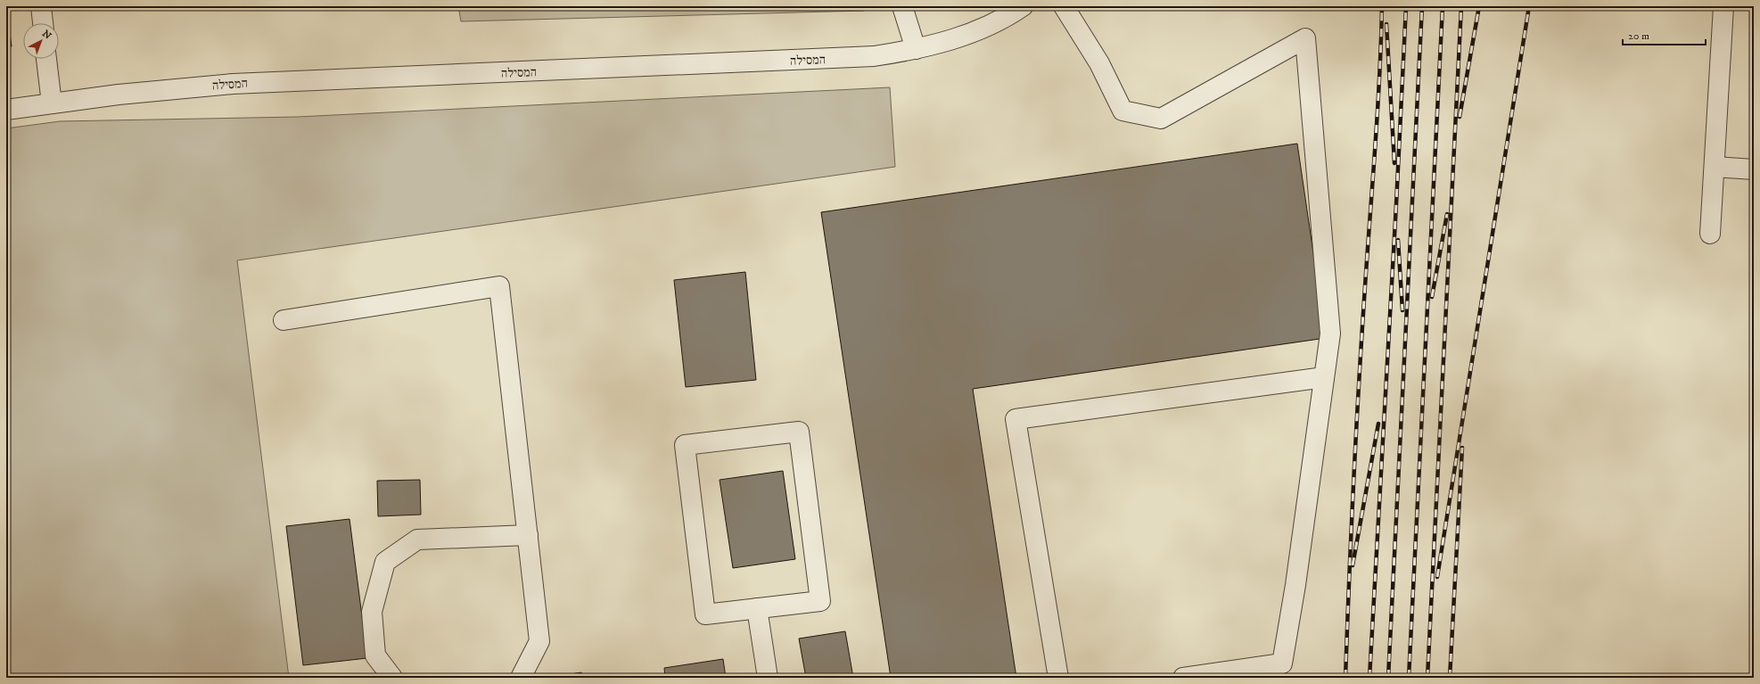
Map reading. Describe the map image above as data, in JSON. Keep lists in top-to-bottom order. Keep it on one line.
{"streets":{"street":["המסילה"]},"scale_bar":"20 m","north":"top right"}
